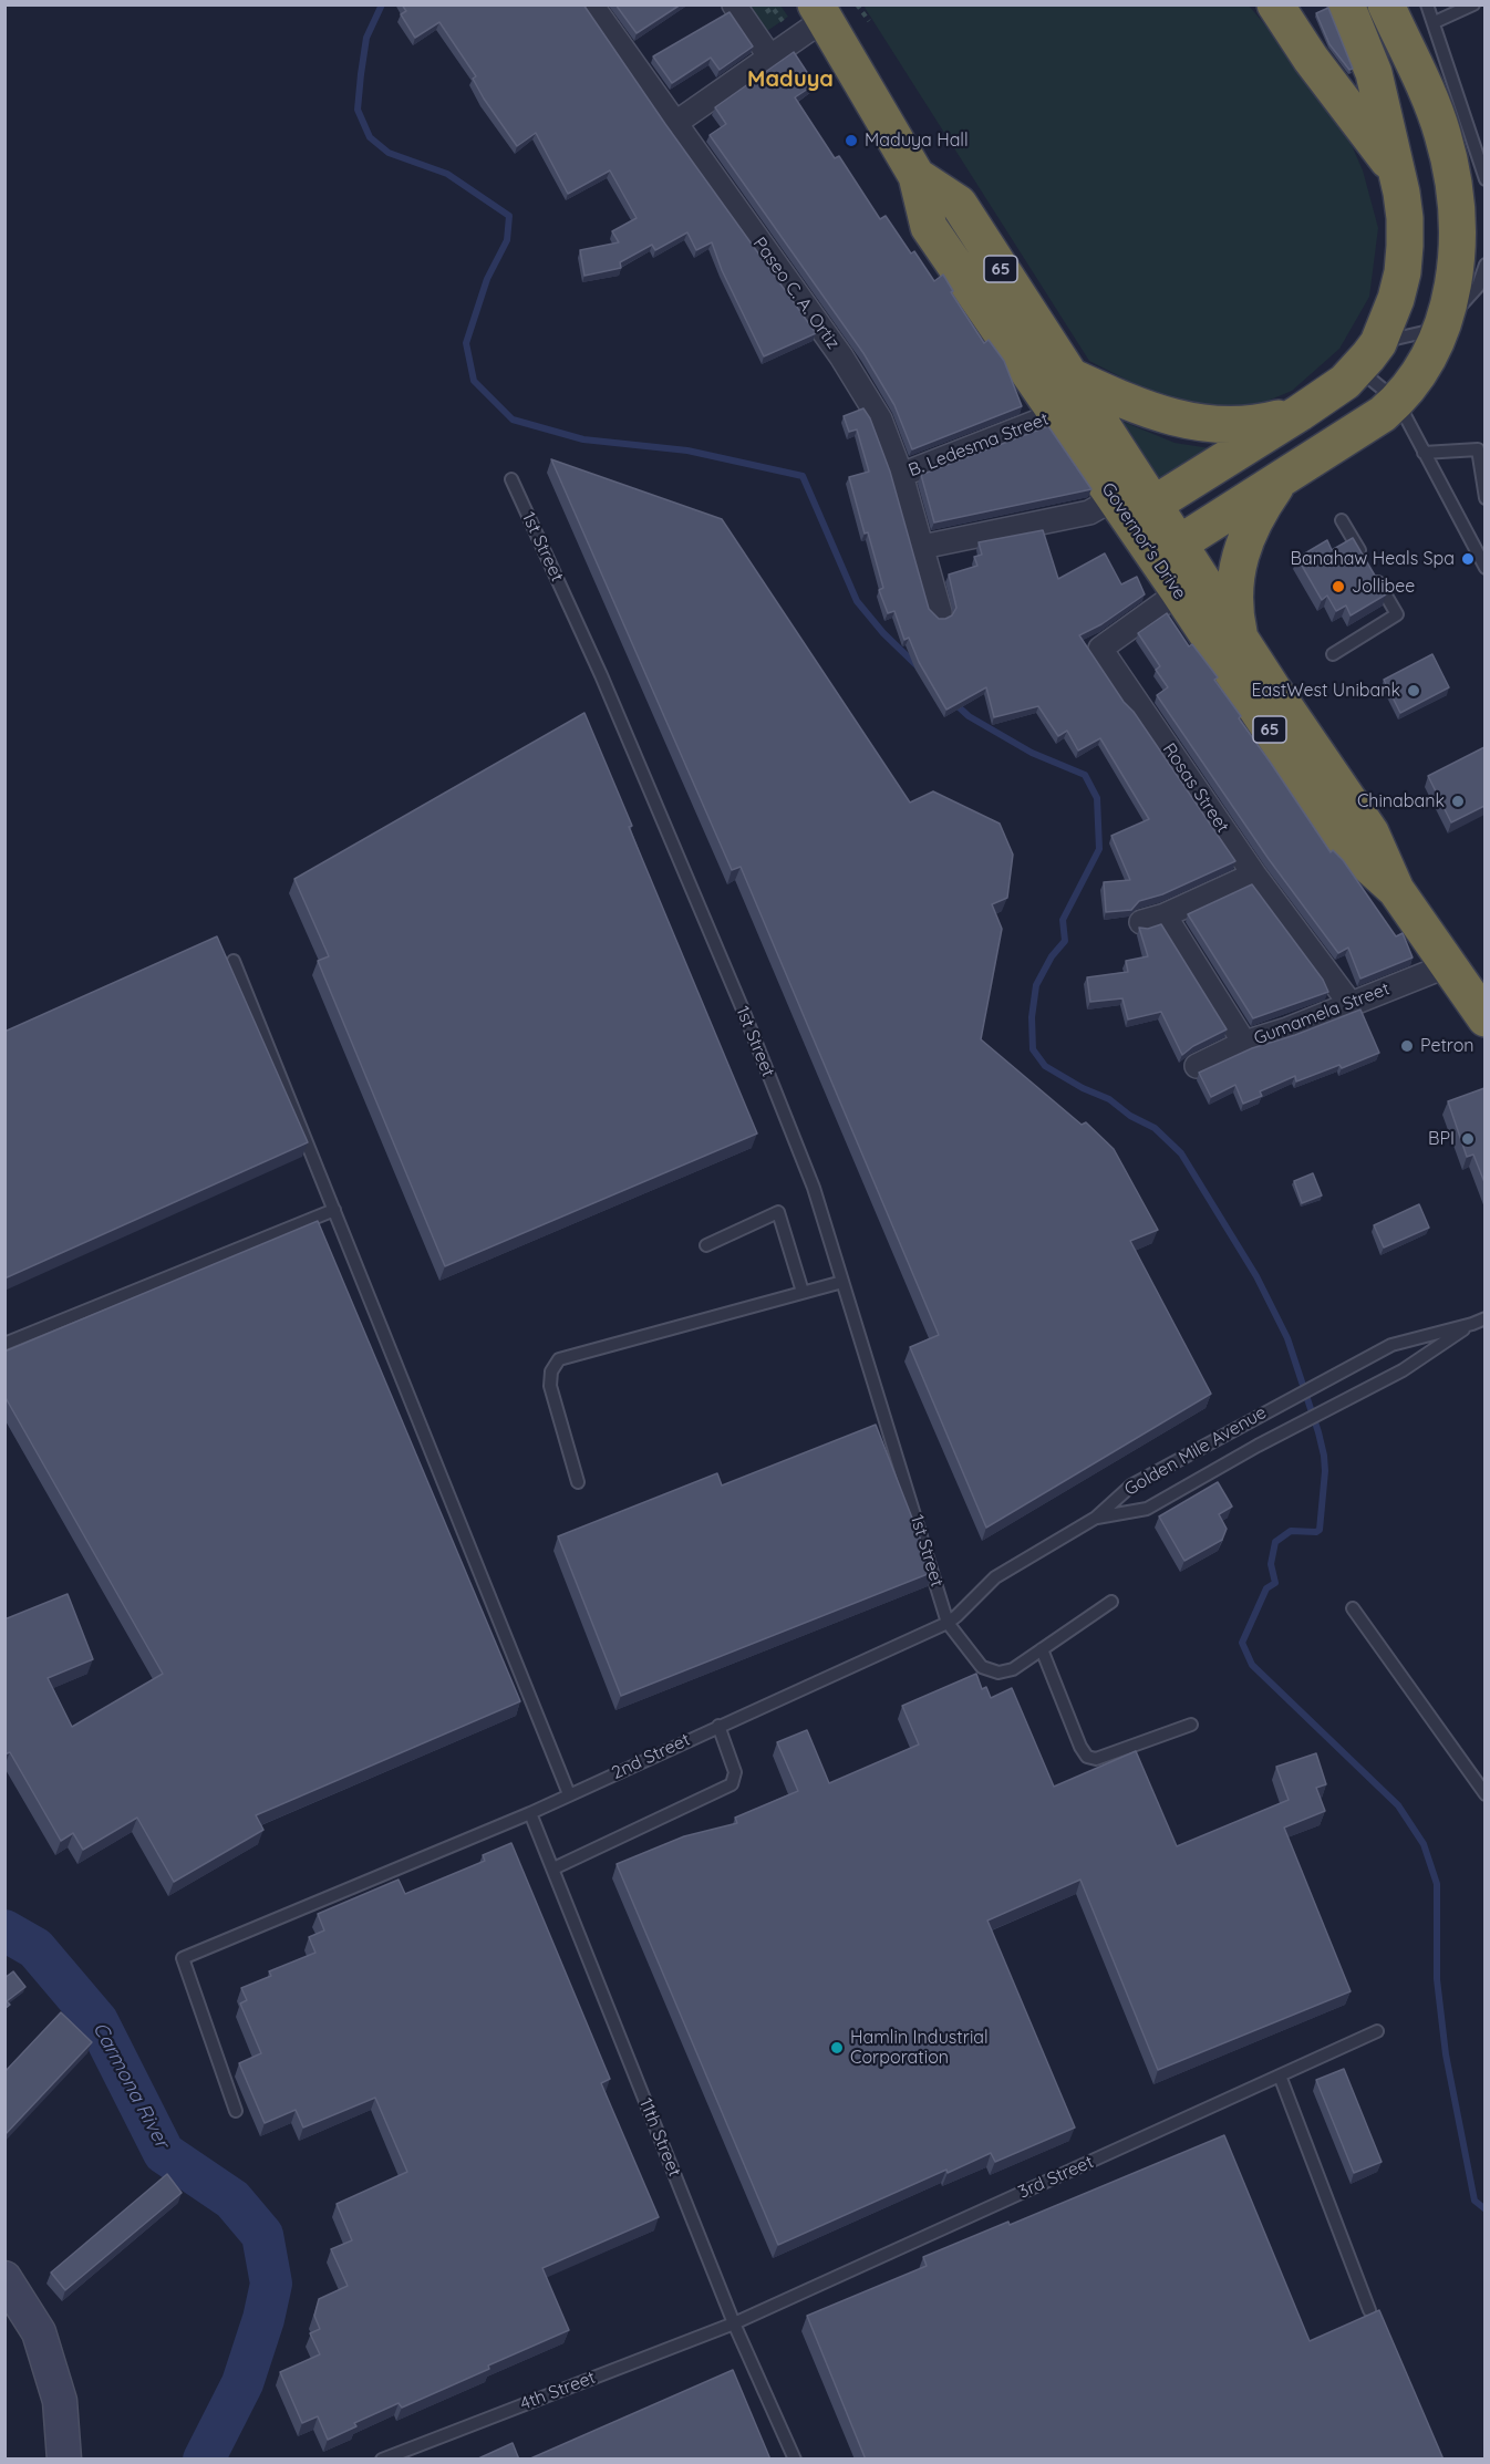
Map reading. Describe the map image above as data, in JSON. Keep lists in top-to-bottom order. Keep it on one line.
{"streets":{"highway":["65","Governor's Drive"],"street":["Paseo C. A. Ortiz","B. Ledesma Street","Rosas Street","Gumamela Street"],"lane":["1st Street","Golden Mile Avenue","2nd Street","11th Street","3rd Street","4th Street"]},"crossings":[["Paseo C. A. Ortiz","B. Ledesma Street"],["B. Ledesma Street","Governor's Drive"],["Governor's Drive","Rosas Street"],["Governor's Drive","Gumamela Street"],["1st Street","2nd Street"],["Rosas Street","Gumamela Street"],["Golden Mile Avenue","2nd Street"],["2nd Street","11th Street"],["11th Street","3rd Street"],["11th Street","4th Street"],["3rd Street","4th Street"]],"districts":["Maduya"],"water":["Carmona River"],"places":["Maduya Hall","Banahaw Heals Spa","Jollibee","EastWest Unibank","Chinabank","Petron","BPI","Hamlin Industrial Corporation"]}
